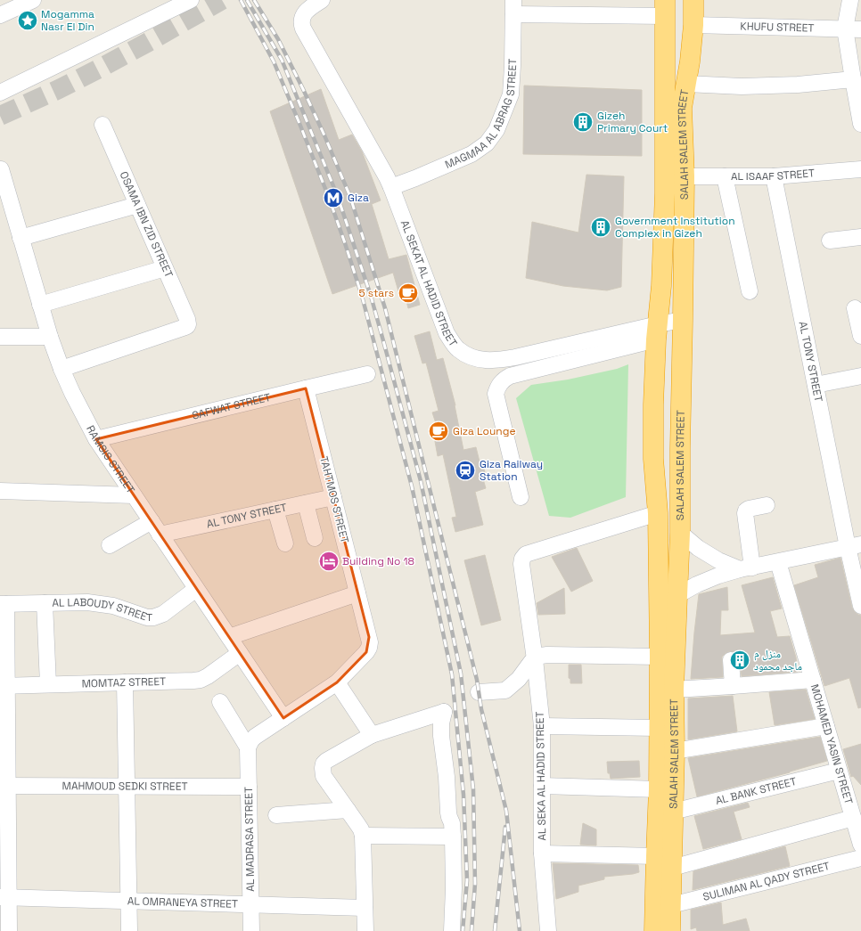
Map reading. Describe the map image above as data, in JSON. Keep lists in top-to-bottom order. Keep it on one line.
{"streets":{"highway":["SALAH SALEM STREET"],"street":["KHUFU STREET","MAGMAA AL ABRAG STREET","AL ISAAF STREET","OSAMA IBN ZID STREET","AL SEKAT AL HADID STREET","AL TONY STREET","SAFWAT STREET","RAMSIS STREET","TAHTMOS STREET","AL LABOUDY STREET","MOMTAZ STREET","MOHAMED YASIN STREET","AL SEKA AL HADID STREET","MAHMOUD SEDKI STREET","AL BANK STREET","AL MADRASA STREET","SULIMAN AL QADY STREET","AL OMRANEYA STREET"]},"crossings":[["KHUFU STREET","SALAH SALEM STREET"],["MAGMAA AL ABRAG STREET","AL SEKAT AL HADID STREET"],["SALAH SALEM STREET","AL ISAAF STREET"],["SALAH SALEM STREET","AL SEKAT AL HADID STREET"],["SALAH SALEM STREET","AL SEKA AL HADID STREET"],["SALAH SALEM STREET","AL BANK STREET"],["SALAH SALEM STREET","SULIMAN AL QADY STREET"],["AL ISAAF STREET","AL TONY STREET"],["OSAMA IBN ZID STREET","RAMSIS STREET"],["AL TONY STREET","RAMSIS STREET"],["AL TONY STREET","TAHTMOS STREET"],["SAFWAT STREET","RAMSIS STREET"],["SAFWAT STREET","TAHTMOS STREET"],["RAMSIS STREET","AL LABOUDY STREET"],["RAMSIS STREET","MOMTAZ STREET"],["MOHAMED YASIN STREET","AL BANK STREET"],["MAHMOUD SEDKI STREET","AL MADRASA STREET"],["AL MADRASA STREET","AL OMRANEYA STREET"]],"places":{"place":["Mogamma Nasr El Din"],"building":["Gizeh Primary Court","Government Institution Complex in Gizeh","منزل م ماجد محمود"],"metro station":["Giza"],"cafe":["5 stars","Giza Lounge"],"station":["Giza Railway Station"],"hotel":["Building No 18"]}}
